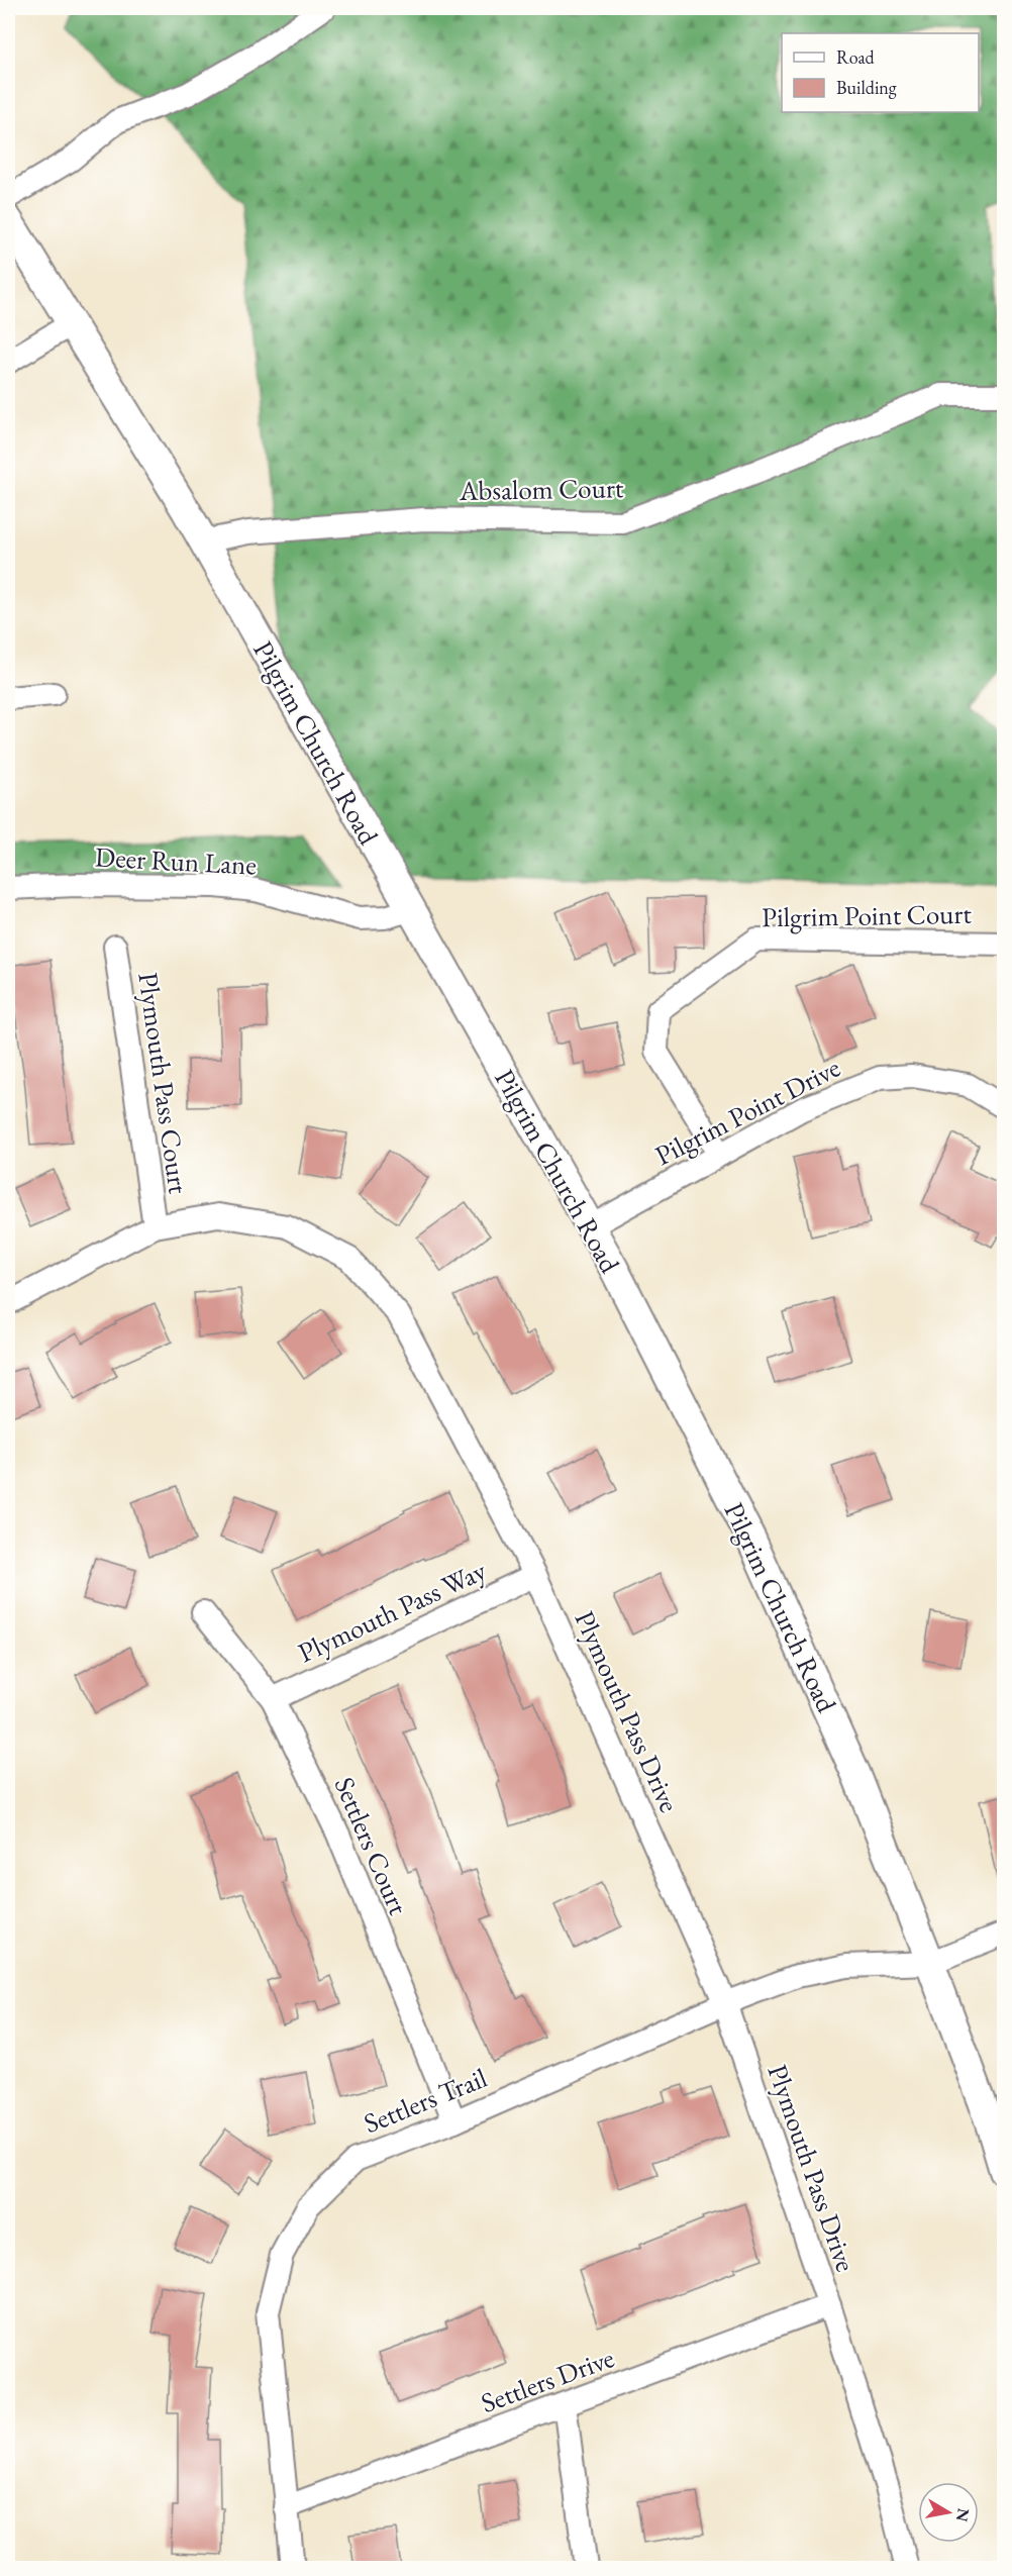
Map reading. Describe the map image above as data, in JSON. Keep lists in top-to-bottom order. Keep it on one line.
{"streets":{"street":["Absalom Court","Pilgrim Church Road","Deer Run Lane","Pilgrim Point Court","Plymouth Pass Court","Pilgrim Point Drive","Plymouth Pass Way","Plymouth Pass Drive","Settlers Court","Settlers Trail","Settlers Drive"]},"crossings":[["Absalom Court","Pilgrim Church Road"],["Pilgrim Church Road","Deer Run Lane"],["Pilgrim Church Road","Pilgrim Point Drive"],["Pilgrim Church Road","Settlers Trail"],["Pilgrim Point Court","Pilgrim Point Drive"],["Plymouth Pass Court","Plymouth Pass Drive"],["Plymouth Pass Way","Plymouth Pass Drive"],["Plymouth Pass Way","Settlers Court"],["Plymouth Pass Drive","Settlers Trail"],["Plymouth Pass Drive","Settlers Drive"],["Settlers Court","Settlers Trail"],["Settlers Trail","Settlers Drive"]],"legend":["Road","Building"],"north":"right"}
